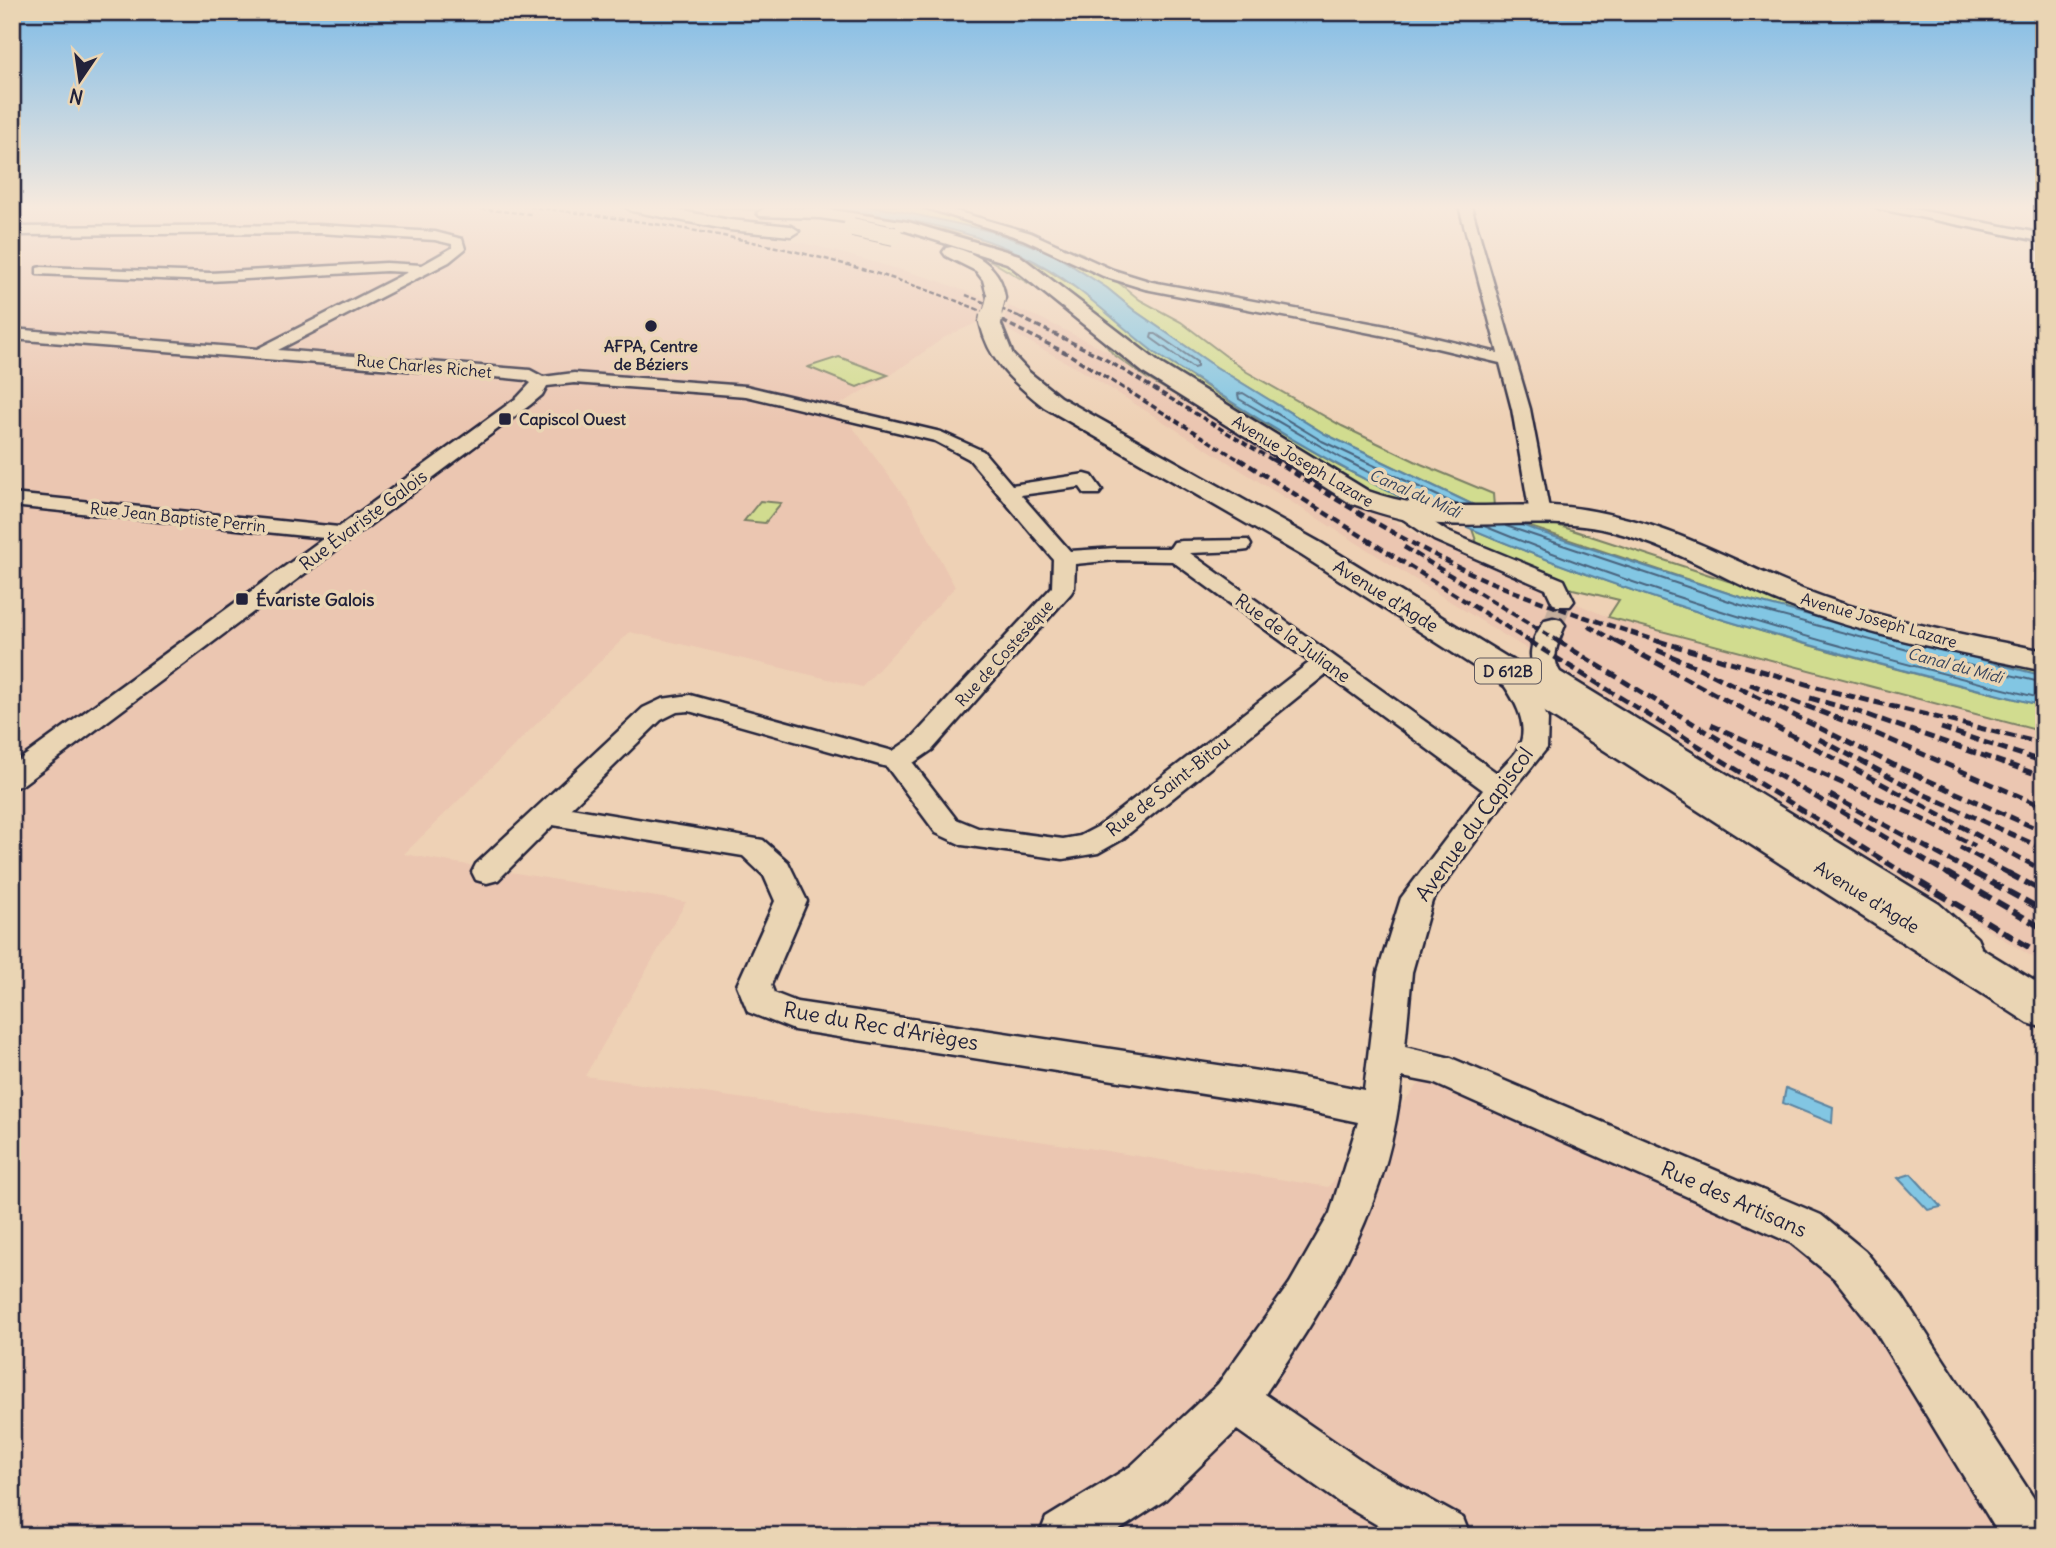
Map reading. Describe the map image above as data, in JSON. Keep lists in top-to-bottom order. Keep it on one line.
{"streets":{"main road":["Avenue Joseph Lazare","Avenue d'Agde","D 612B"],"street":["Rue Charles Richet","Rue Jean Baptiste Perrin","Rue Évariste Galois","Rue de la Juliane","Rue de Costesèque","Rue de Saint-Bitou","Avenue du Capiscol","Rue du Rec d'Arièges","Rue des Artisans"]},"crossings":[["Rue Charles Richet","Rue Évariste Galois"],["Rue Jean Baptiste Perrin","Rue Évariste Galois"],["Avenue d'Agde","Avenue du Capiscol"],["Rue de la Juliane","Rue de Saint-Bitou"],["Rue de la Juliane","Avenue du Capiscol"],["Rue de Costesèque","Rue de Saint-Bitou"],["Avenue du Capiscol","Rue du Rec d'Arièges"],["Avenue du Capiscol","Rue des Artisans"]],"water":["Canal du Midi"],"places":{"other":["AFPA, Centre de Béziers"],"transit":["Capiscol Ouest","Évariste Galois"]},"north":"bottom"}
